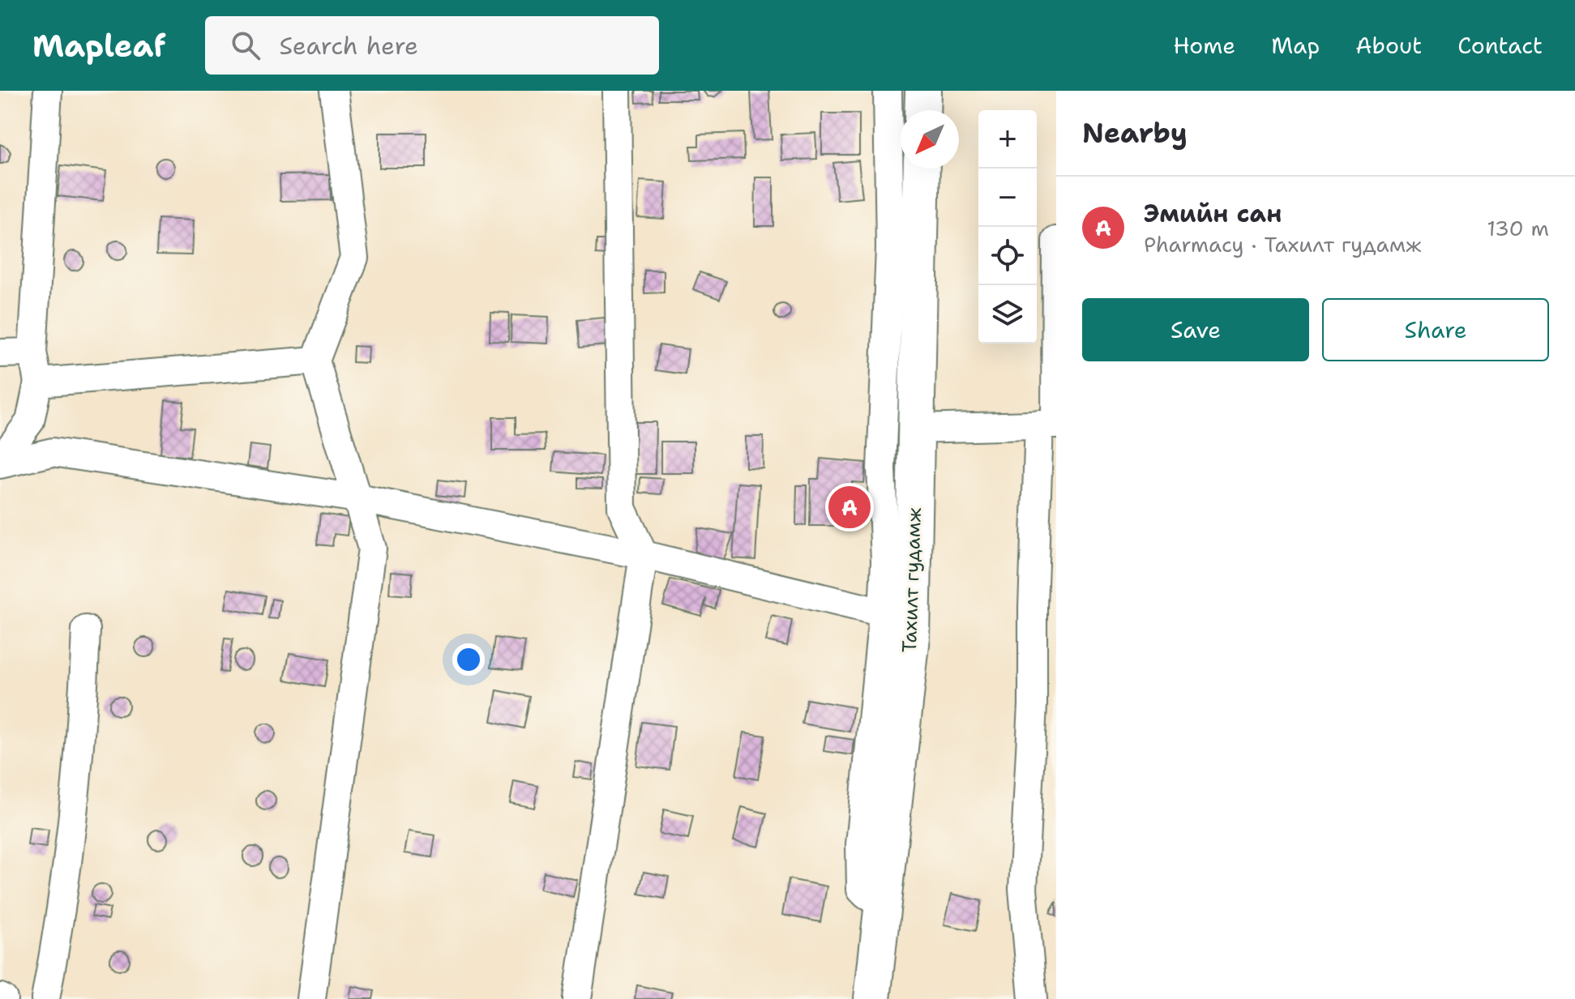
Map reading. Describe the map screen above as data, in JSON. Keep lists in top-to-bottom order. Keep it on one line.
{"streets":{"main road":["Тахилт гудамж"]},"north":"bottom left","page":{"header":"Mapleaf","search":"Search here","nav":["Home","Map","About","Contact"],"heading":"Nearby","map_buttons":["+","−"],"list":[{"mark":"A","name":"Эмийн сан","note":"Pharmacy · Тахилт гудамж","value":"130 m"}],"buttons":["Save","Share"],"pins":"A"}}
